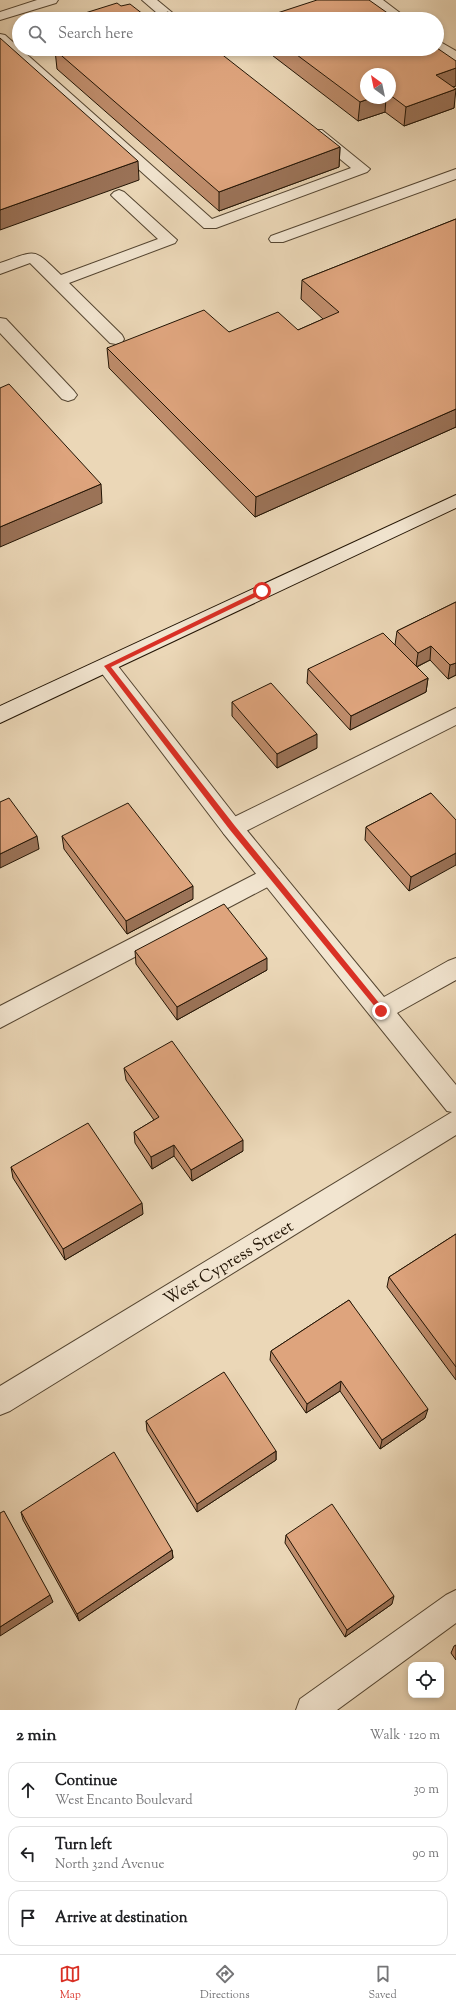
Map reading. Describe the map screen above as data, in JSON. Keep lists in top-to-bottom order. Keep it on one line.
{"streets":{"street":["West Cypress Street"]},"north":"top left","page":{"search":"Search here","heading":["2 min","Walk · 120 m"],"list":[["Continue","West Encanto Boulevard","30 m"],["Turn left","North 32nd Avenue","90 m"],"Arrive at destination"],"nav":["Map","Directions","Saved"]}}
